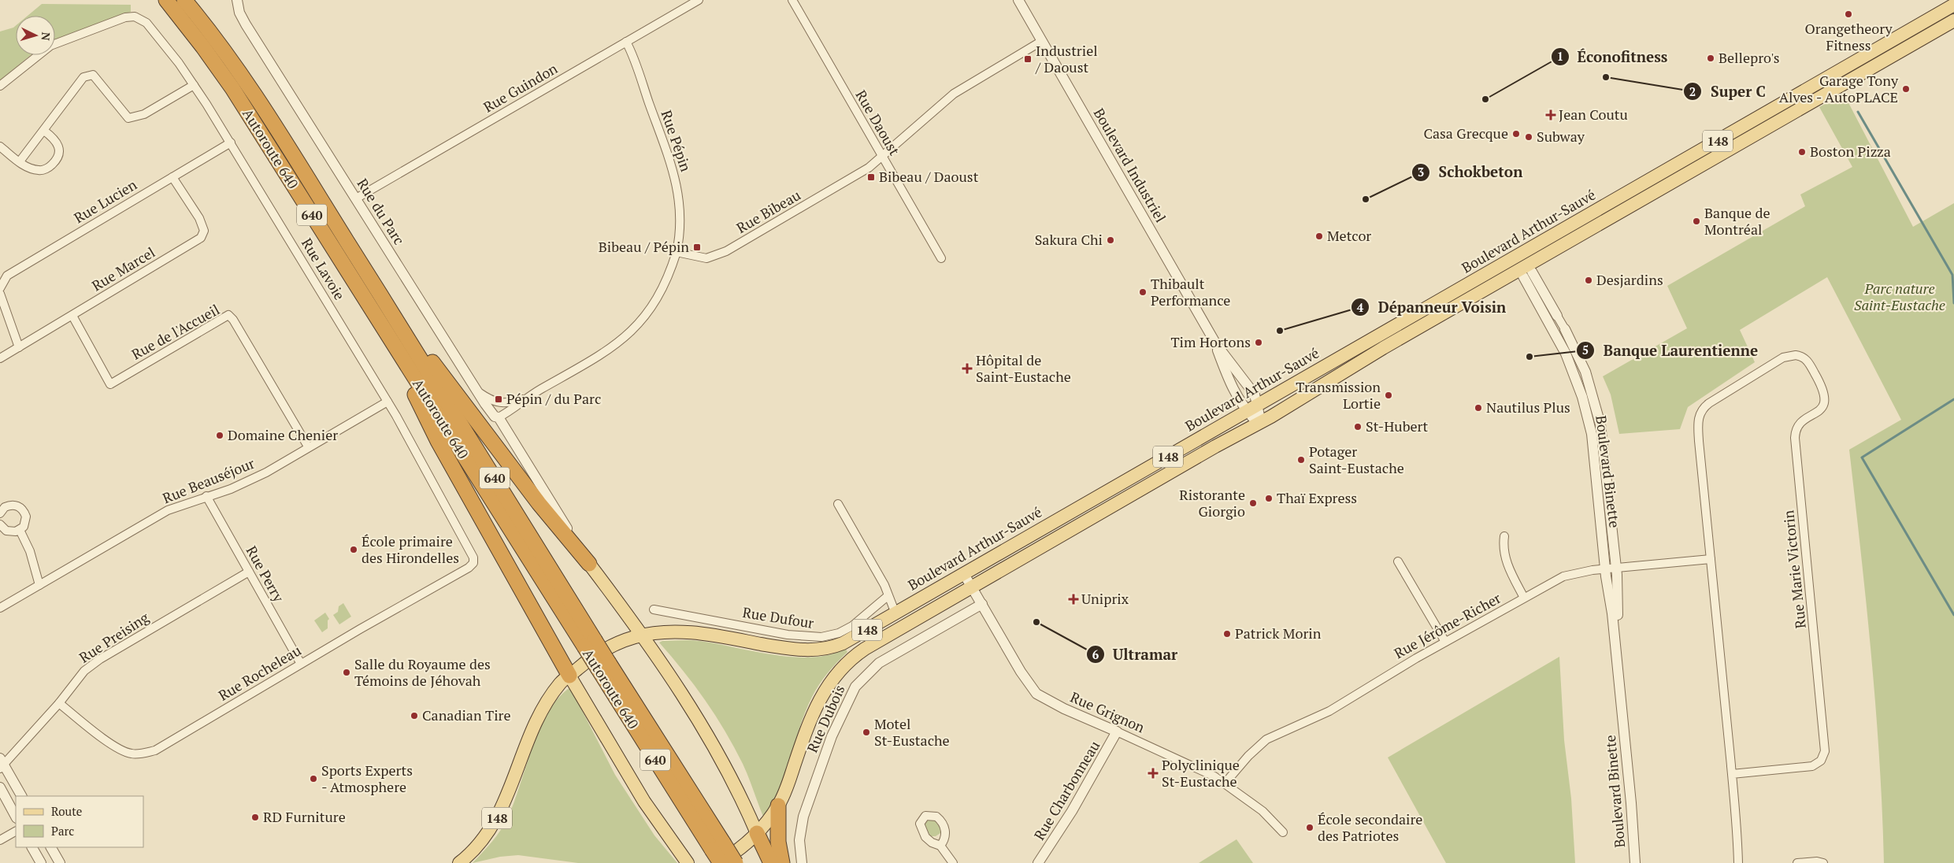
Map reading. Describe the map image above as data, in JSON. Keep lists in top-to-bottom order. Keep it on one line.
{"streets":{"highway":["Autoroute 640","640"],"main road":["148","Boulevard Arthur-Sauvé"],"street":["Rue Guindon","Rue Daoust","Rue Pépin","Boulevard Industriel","Rue Lucien","Rue du Parc","Rue Bibeau","Rue Marcel","Rue Lavoie","Rue de l'Accueil","Boulevard Binette","Rue Beauséjour","Rue Marie Victorin","Rue Perry","Rue Dufour","Rue Jérôme-Richer","Rue Preising","Rue Rocheleau","Rue Grignon","Rue Dubois","Rue Charbonneau"]},"crossings":[["Rue Guindon","Rue Pépin"],["Rue Guindon","Rue du Parc"],["Rue Daoust","Rue Bibeau"],["Rue Pépin","Rue Bibeau"],["Autoroute 640","Boulevard Arthur-Sauvé"],["Boulevard Industriel","Rue Bibeau"],["Boulevard Industriel","Boulevard Arthur-Sauvé"],["Rue Lucien","Rue Marcel"],["Rue Lucien","Rue Lavoie"],["Boulevard Arthur-Sauvé","Boulevard Binette"],["Boulevard Arthur-Sauvé","Rue Grignon"],["Rue Marcel","Rue de l'Accueil"],["Rue Lavoie","Rue Beauséjour"],["Rue Lavoie","Rue Rocheleau"],["Rue de l'Accueil","Rue Beauséjour"],["Boulevard Binette","Rue Jérôme-Richer"],["Rue Beauséjour","Rue Perry"],["Rue Marie Victorin","Rue Jérôme-Richer"],["Rue Perry","Rue Preising"],["Rue Perry","Rue Rocheleau"],["Rue Jérôme-Richer","Rue Grignon"],["Rue Preising","Rue Rocheleau"],["Rue Grignon","Rue Dubois"],["Rue Grignon","Rue Charbonneau"]],"parks":["Parc nature Saint-Eustache"],"places":{"other":["Orangetheory Fitness","Bellepro's","Super C","Garage Tony Alves - AutoPLACE","Éconofitness","Casa Grecque","Subway","Boston Pizza","Schokbeton","Banque de Montréal","Metcor","Sakura Chi","Desjardins","Thibault Performance","Dépanneur Voisin","Tim Hortons","Banque Laurentienne","Transmission Lortie","Nautilus Plus","St-Hubert","Domaine Chenier","Potager Saint-Eustache","Thaï Express","Ristorante Giorgio","École primaire des Hirondelles","Ultramar","Patrick Morin","Salle du Royaume des Témoins de Jéhovah","Canadian Tire","Motel St-Eustache","Sports Experts - Atmosphere","RD Furniture","École secondaire des Patriotes"],"transit":["Industriel / Daoust","Bibeau / Daoust","Bibeau / Pépin","Pépin / du Parc"],"health":["Jean Coutu","Hôpital de Saint-Eustache","Uniprix","Polyclinique St-Eustache"]},"legend":["Route","Parc"],"north":"right"}
